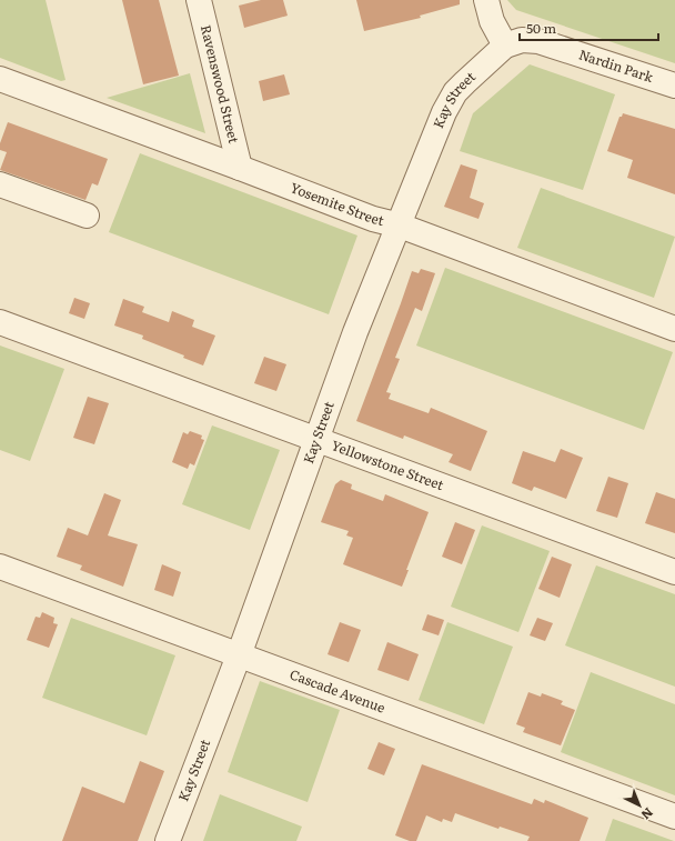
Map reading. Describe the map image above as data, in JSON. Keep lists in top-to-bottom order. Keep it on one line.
{"streets":{"street":["Nardin Park","Ravenswood Street","Kay Street","Yosemite Street","Yellowstone Street","Cascade Avenue"]},"crossings":[["Nardin Park","Kay Street"],["Ravenswood Street","Yosemite Street"],["Kay Street","Yosemite Street"],["Kay Street","Yellowstone Street"],["Kay Street","Cascade Avenue"]],"scale_bar":"50 m","north":"bottom right"}
